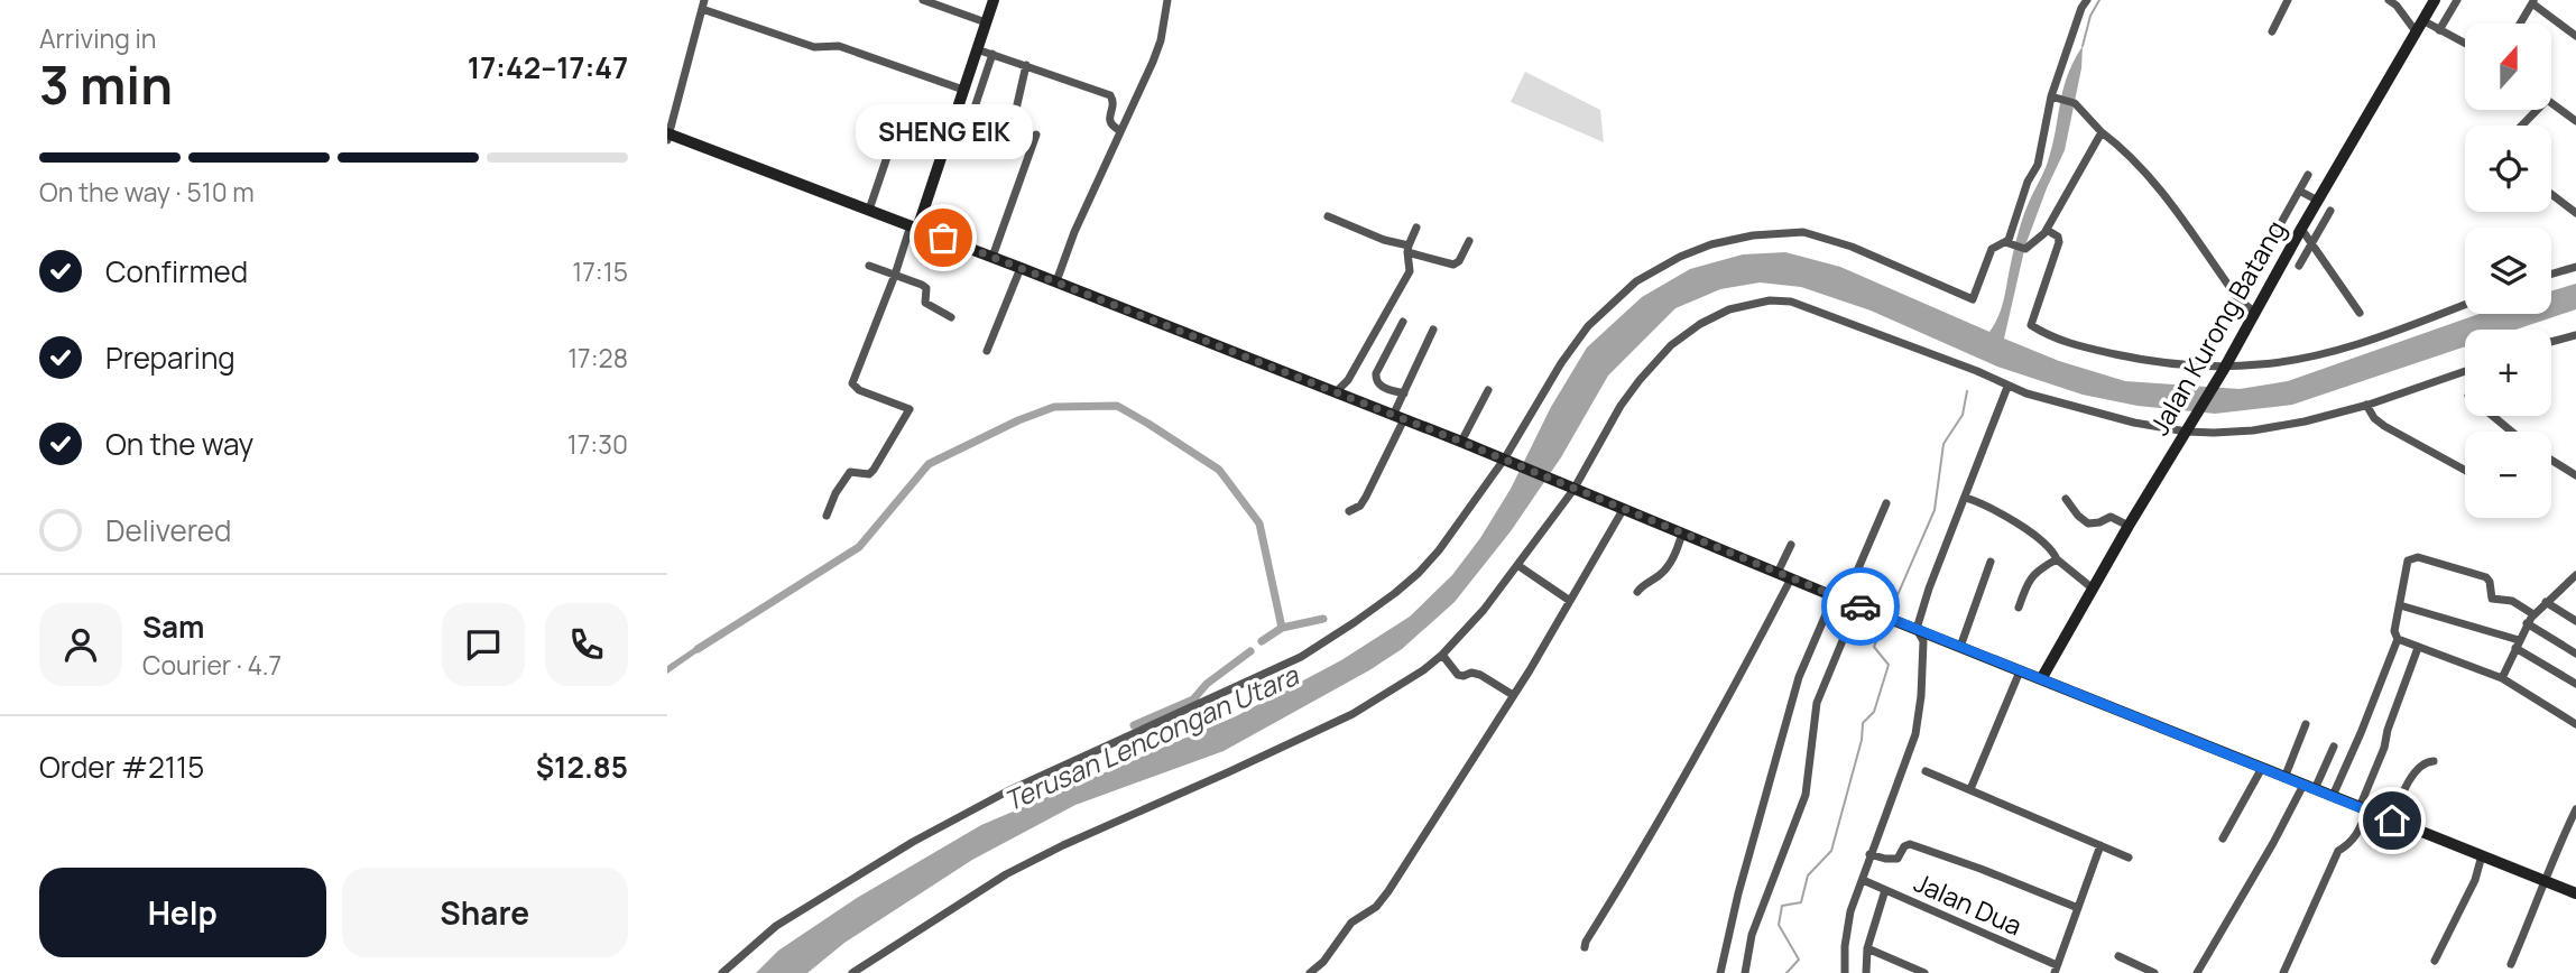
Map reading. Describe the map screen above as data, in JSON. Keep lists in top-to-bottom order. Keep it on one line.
{"streets":{"main road":["Jalan Kurong Batang"],"street":["Jalan Dua"]},"water":["Terusan Lencongan Utara"],"places":["SHENG EIK"],"north":"top","page":{"heading":["3 min","Arriving in","17:42–17:47"],"panel":["Sam","Courier · 4.7","Order #2115","$12.85"],"map_buttons":["+","−"],"bubble":"SHENG EIK","bar":"On the way · 510 m","list":[["Confirmed","17:15"],["Preparing","17:28"],["On the way","17:30"],"Delivered"],"buttons":["Help","Share"]}}
